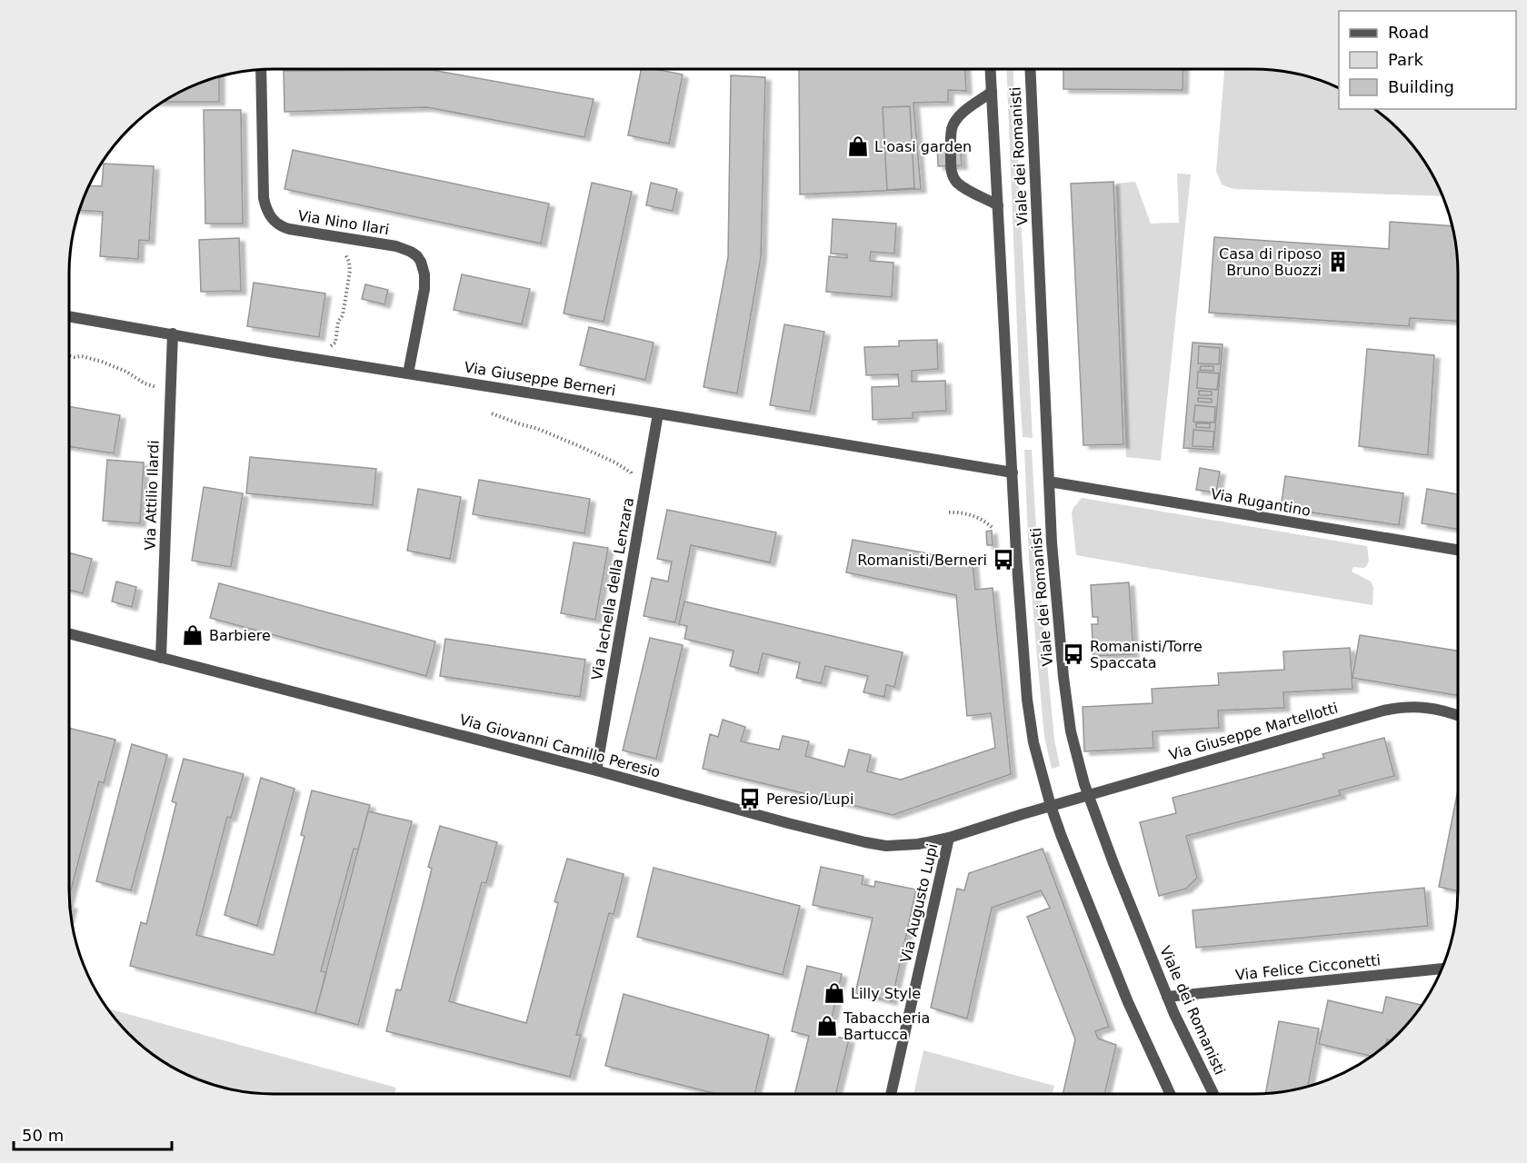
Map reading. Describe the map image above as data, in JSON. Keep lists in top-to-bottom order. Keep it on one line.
{"streets":{"street":["Viale dei Romanisti","Via Nino Ilari","Via Giuseppe Berneri","Via Attilio Ilardi","Via Rugantino","Via Iachella della Lenzara","Via Giuseppe Martellotti","Via Giovanni Camillo Peresio","Via Augusto Lupi","Via Felice Cicconetti"]},"crossings":[["Viale dei Romanisti","Via Giuseppe Berneri"],["Viale dei Romanisti","Via Rugantino"],["Viale dei Romanisti","Via Giuseppe Martellotti"],["Viale dei Romanisti","Via Giovanni Camillo Peresio"],["Viale dei Romanisti","Via Felice Cicconetti"],["Via Nino Ilari","Via Giuseppe Berneri"],["Via Giuseppe Berneri","Via Attilio Ilardi"],["Via Giuseppe Berneri","Via Iachella della Lenzara"],["Via Attilio Ilardi","Via Giovanni Camillo Peresio"],["Via Iachella della Lenzara","Via Giovanni Camillo Peresio"],["Via Giuseppe Martellotti","Via Giovanni Camillo Peresio"],["Via Giovanni Camillo Peresio","Via Augusto Lupi"]],"places":{"shop":["L'oasi garden","Barbiere","Lilly Style","Tabaccheria Bartucca"],"building":["Casa di riposo Bruno Buozzi"],"bus stop":["Romanisti/Berneri","Romanisti/Torre Spaccata","Peresio/Lupi"]},"legend":["Road","Park","Building"],"scale_bar":"50 m"}
